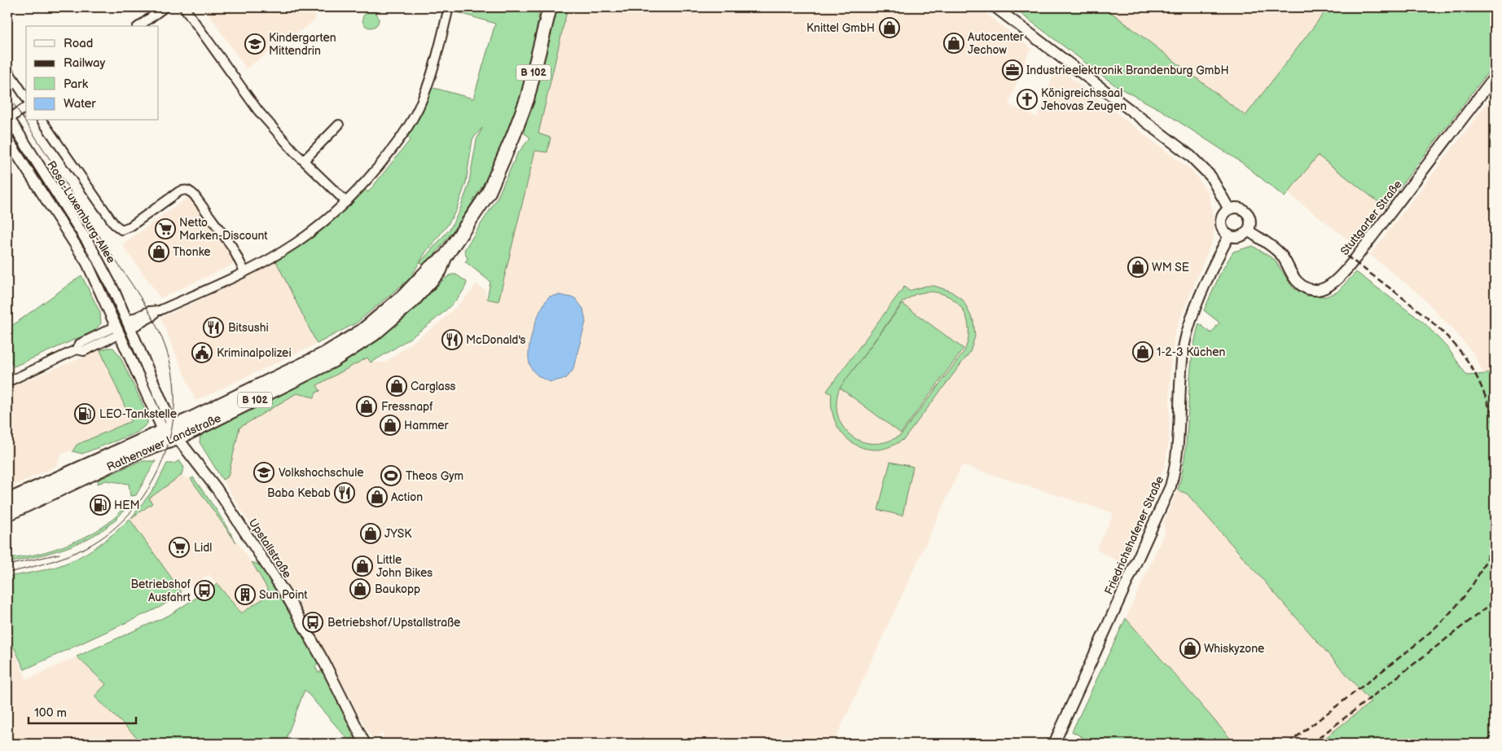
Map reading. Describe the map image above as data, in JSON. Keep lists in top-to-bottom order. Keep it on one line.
{"streets":{"main road":["B 102","Rathenower Landstraße"],"street":["Rosa-Luxemburg-Allee","Stuttgarter Straße","Friedrichshafener Straße","Upstallstraße"]},"crossings":[["Rosa-Luxemburg-Allee","Rathenower Landstraße"],["Rosa-Luxemburg-Allee","Upstallstraße"],["Stuttgarter Straße","Friedrichshafener Straße"],["Rathenower Landstraße","Upstallstraße"]],"places":{"shop":["Knittel GmbH","Autocenter Jechow","Thonke","WM SE","1-2-3 Küchen","Carglass","Fressnapf","Hammer","Action","JYSK","Little John Bikes","Baukopp","Whiskyzone"],"school or university":["Kindergarten Mittendrin","Volkshochschule"],"office":["Industrieelektronik Brandenburg GmbH"],"church":["Königreichssaal Jehovas Zeugen"],"supermarket":["Netto Marken-Discount","Lidl"],"restaurant":["Bitsushi","McDonald's","Baba Kebab"],"public building":["Kriminalpolizei"],"fuel station":["LEO-Tankstelle","HEM"],"sports":["Theos Gym"],"bus stop":["Betriebshof Ausfahrt","Betriebshof/Upstallstraße"],"building":["Sun Point"]},"legend":["Road","Railway","Park","Water"],"scale_bar":"100 m"}
